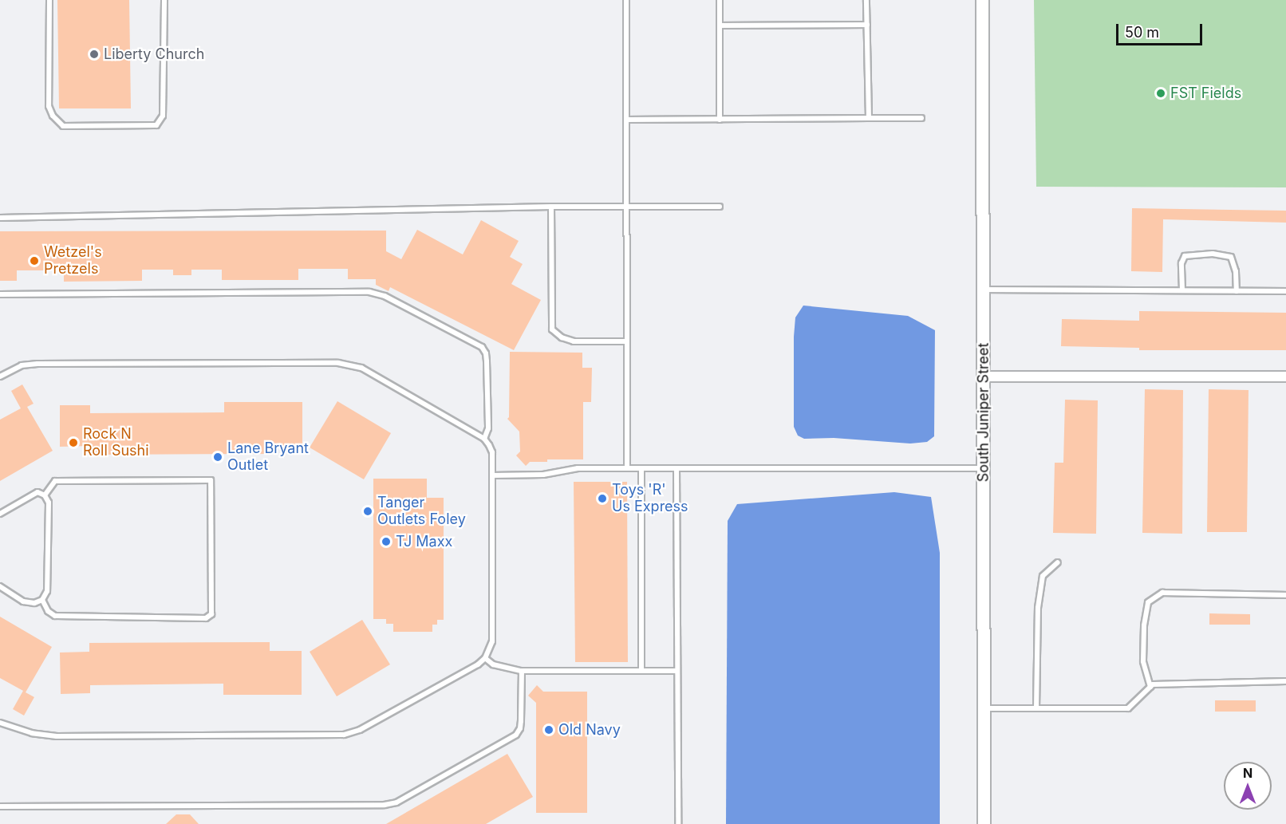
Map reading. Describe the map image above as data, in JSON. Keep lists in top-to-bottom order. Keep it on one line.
{"streets":{"street":["South Juniper Street"]},"places":["Liberty Church","FST Fields","Wetzel's Pretzels","Rock N Roll Sushi","Lane Bryant Outlet","Toys 'R' Us Express","Tanger Outlets Foley","TJ Maxx","Old Navy"],"scale_bar":"50 m","north":"top"}
